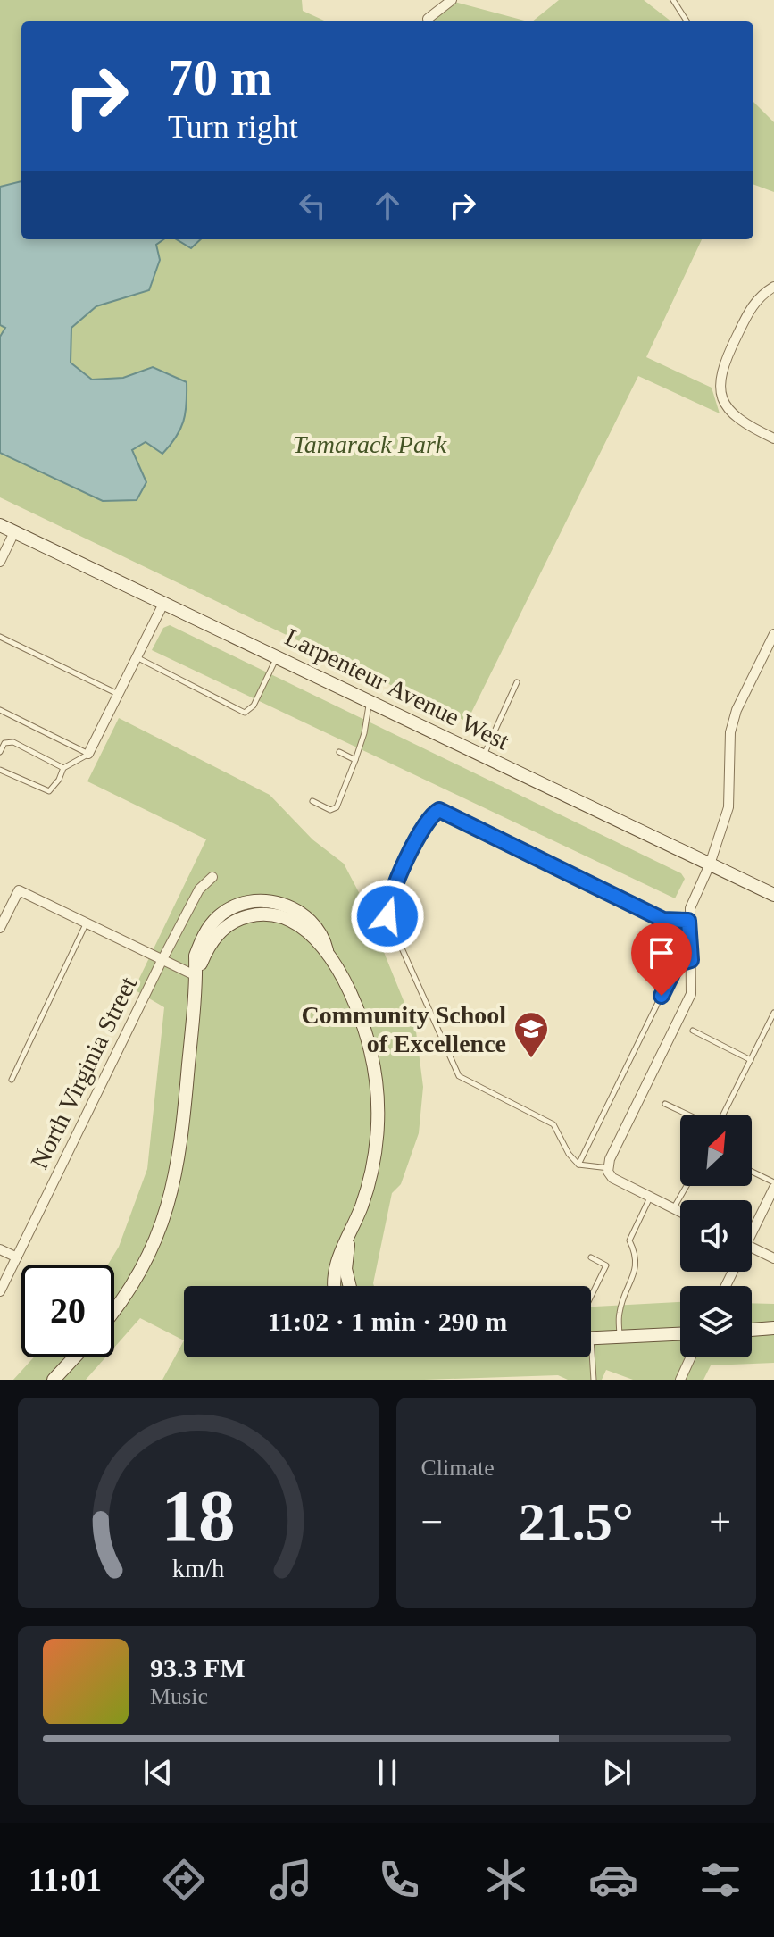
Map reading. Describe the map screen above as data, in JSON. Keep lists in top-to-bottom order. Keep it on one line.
{"streets":{"street":["Larpenteur Avenue West","North Virginia Street"]},"parks":["Tamarack Park"],"places":{"school or university":["Community School of Excellence"]},"north":"top right","page":{"turn":["70 m","Turn right"],"limit":"20","trip":"11:02 · 1 min · 290 m","tile":"Climate","heat":["−","21.5°","+"],"song":["93.3 FM","Music"],"tabs":"11:01","gauge":["18","km/h"]}}
